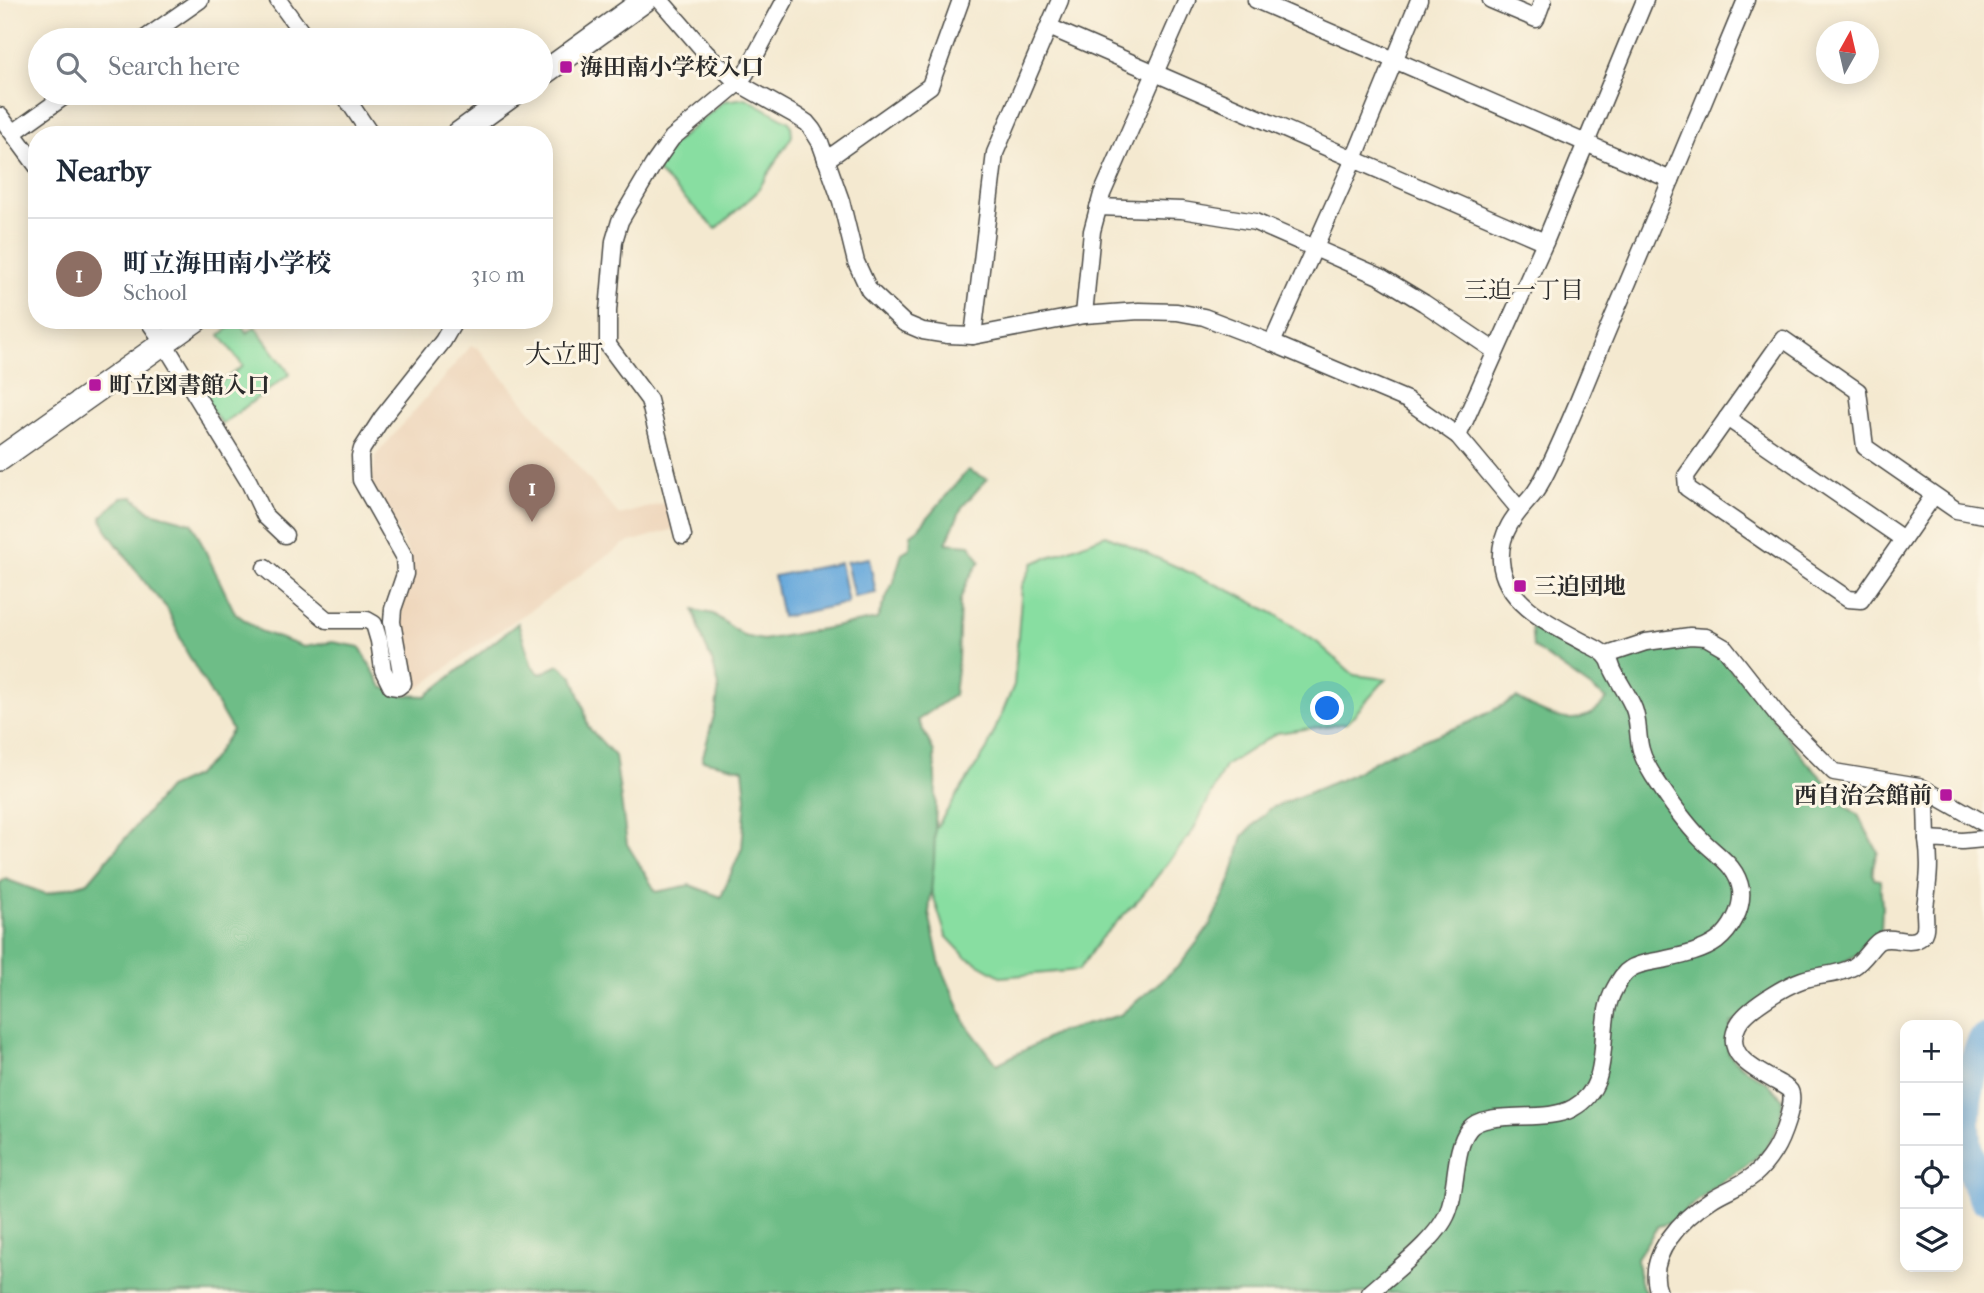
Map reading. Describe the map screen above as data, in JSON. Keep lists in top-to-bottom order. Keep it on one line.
{"districts":["三迫一丁目","大立町"],"places":{"transit":["海田南小学校入口","町立図書館入口","三迫団地","西自治会館前"]},"north":"top","page":{"search":"Search here","heading":"Nearby","list":[{"mark":"1","name":"町立海田南小学校","note":"School","value":"310 m"}],"pins":"1","map_buttons":["+","−"]}}
